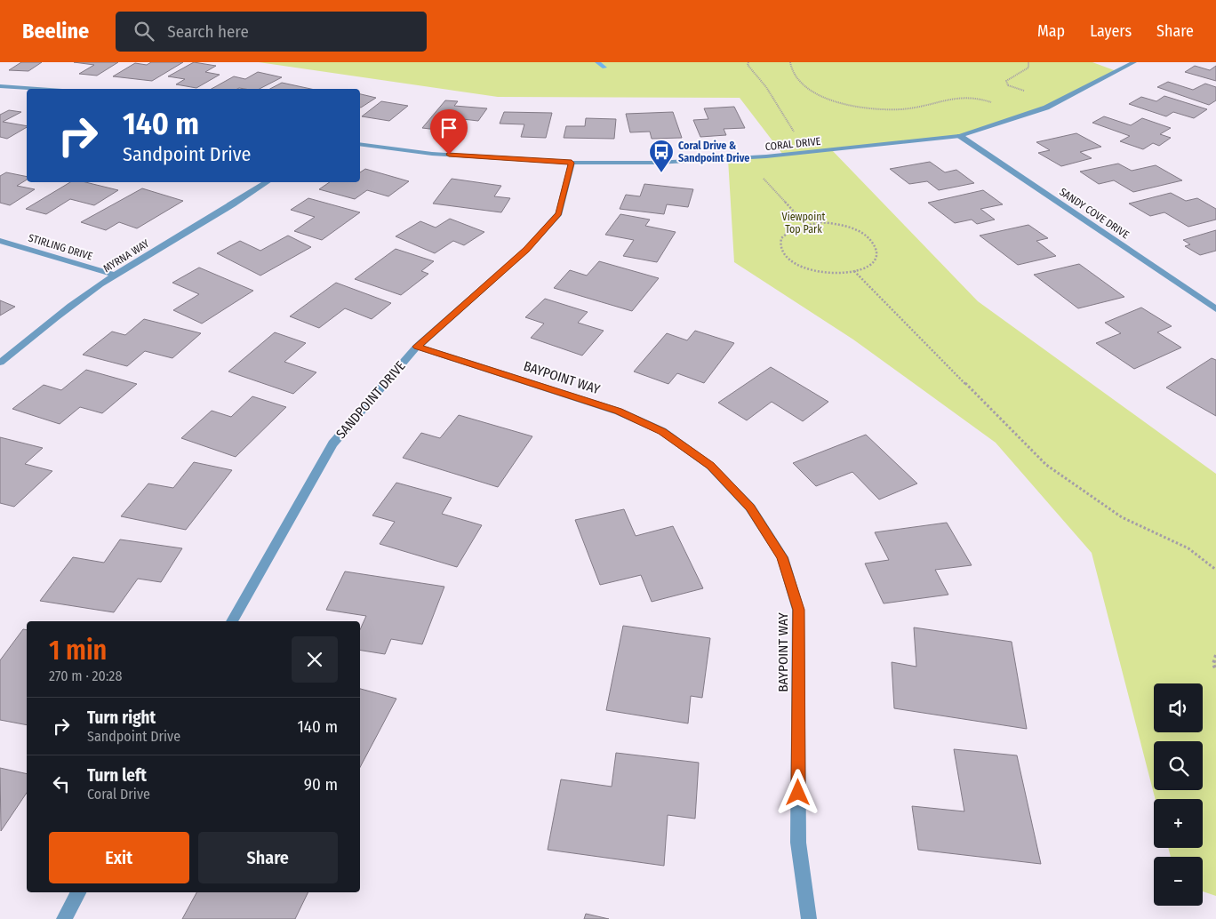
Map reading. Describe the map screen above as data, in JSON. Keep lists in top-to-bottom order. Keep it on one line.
{"streets":{"street":["CORAL DRIVE","SANDY COVE DRIVE","STIRLING DRIVE","MYRNA WAY","BAYPOINT WAY","SANDPOINT DRIVE"]},"crossings":[["CORAL DRIVE","SANDY COVE DRIVE"],["CORAL DRIVE","SANDPOINT DRIVE"],["STIRLING DRIVE","MYRNA WAY"],["BAYPOINT WAY","SANDPOINT DRIVE"]],"parks":["Viewpoint Top Park"],"places":{"bus stop":["Coral Drive & Sandpoint Drive"]},"page":{"header":"Beeline","search":"Search here","nav":["Map","Layers","Share"],"turn":["140 m","Sandpoint Drive"],"heading":["1 min","270 m · 20:28"],"map_buttons":["+","−"],"list":[{"name":"Turn right","note":"Sandpoint Drive","value":"140 m"},{"name":"Turn left","note":"Coral Drive","value":"90 m"}],"buttons":["Exit","Share"]}}
